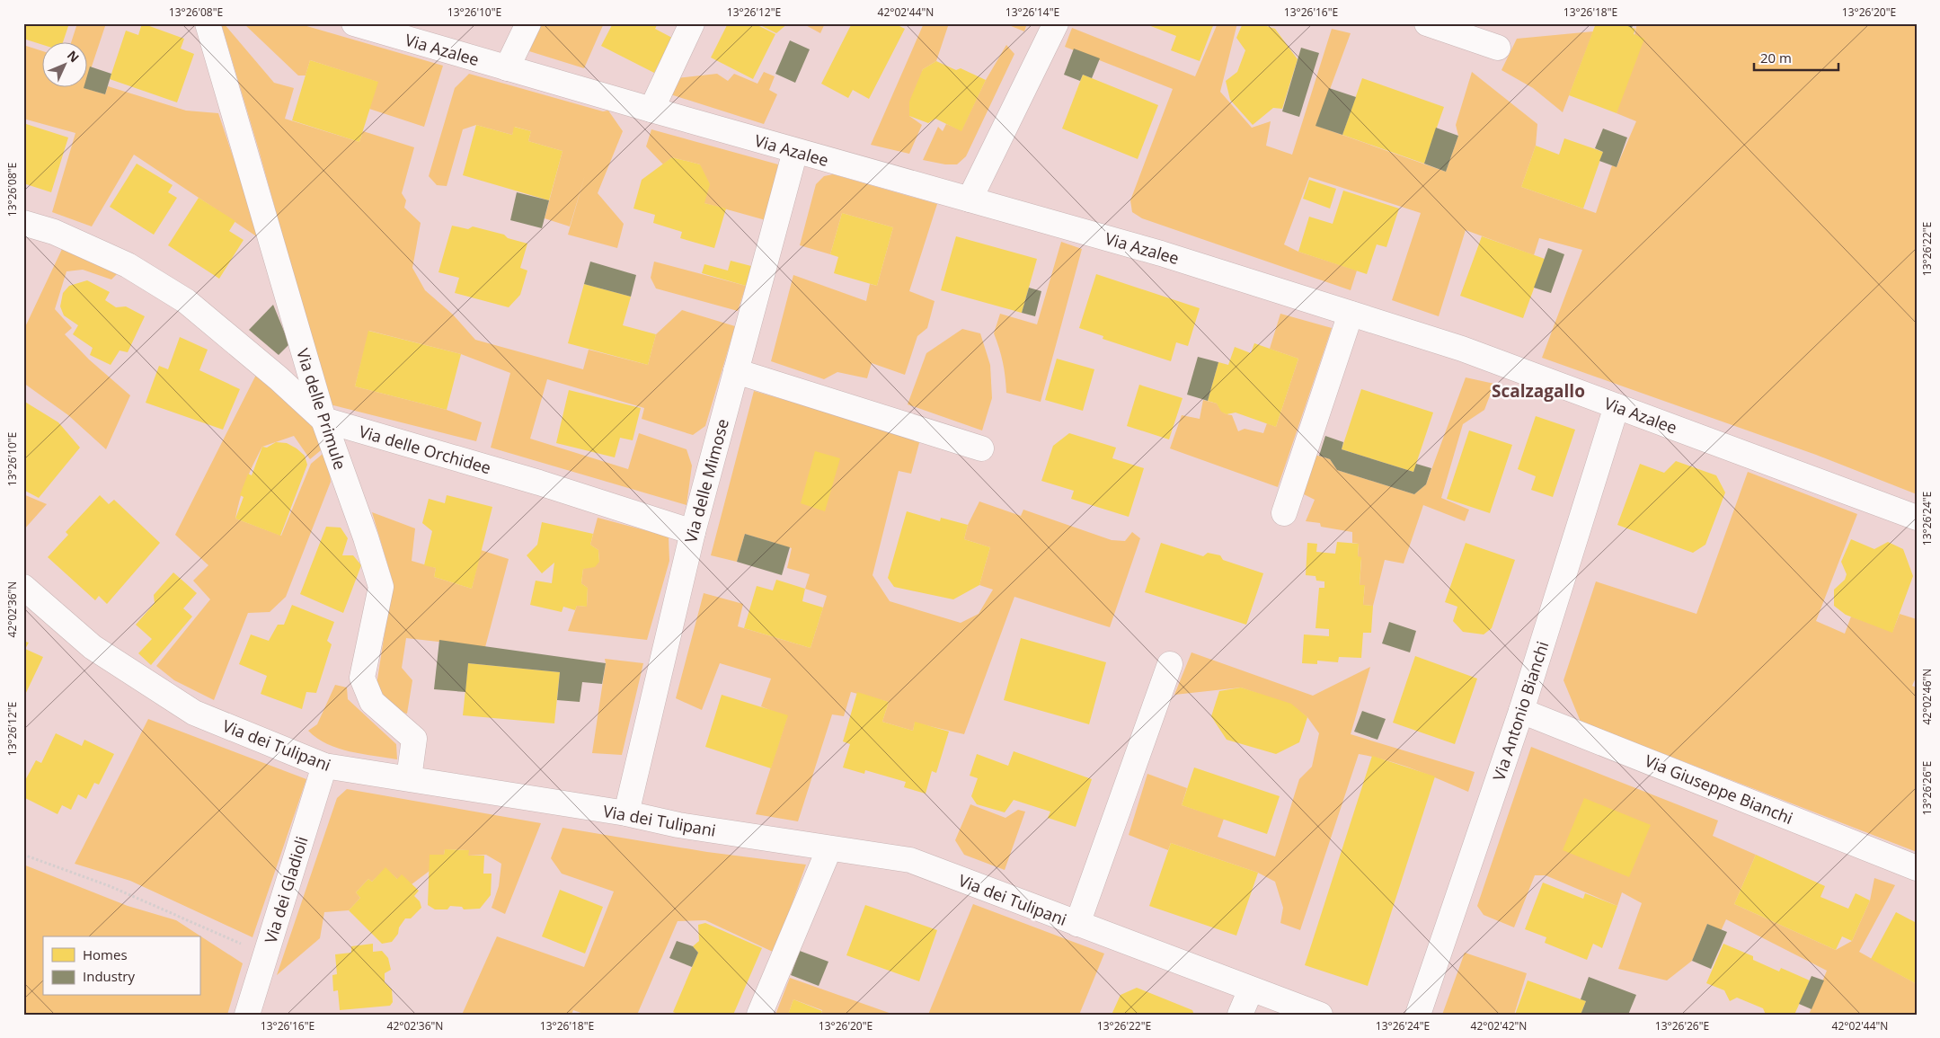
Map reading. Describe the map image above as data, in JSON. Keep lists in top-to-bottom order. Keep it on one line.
{"streets":{"street":["Via Azalee","Via delle Primule","Via delle Orchidee","Via delle Mimose","Via Antonio Bianchi","Via dei Tulipani","Via Giuseppe Bianchi","Via dei Gladioli"]},"crossings":[["Via Azalee","Via delle Mimose"],["Via Azalee","Via Antonio Bianchi"],["Via delle Primule","Via delle Orchidee"],["Via delle Primule","Via dei Tulipani"],["Via delle Orchidee","Via delle Mimose"],["Via delle Mimose","Via dei Tulipani"],["Via Antonio Bianchi","Via Giuseppe Bianchi"],["Via dei Tulipani","Via dei Gladioli"]],"districts":["Scalzagallo"],"legend":["Homes","Industry"],"scale_bar":"20 m","north":"top right","coordinates":["13°26'08\"E","13°26'10\"E","13°26'12\"E","42°02'44\"N","13°26'14\"E","13°26'16\"E","13°26'18\"E","13°26'20\"E","13°26'22\"E","13°26'24\"E","42°02'36\"N","42°02'46\"N","13°26'26\"E","42°02'42\"N"]}
